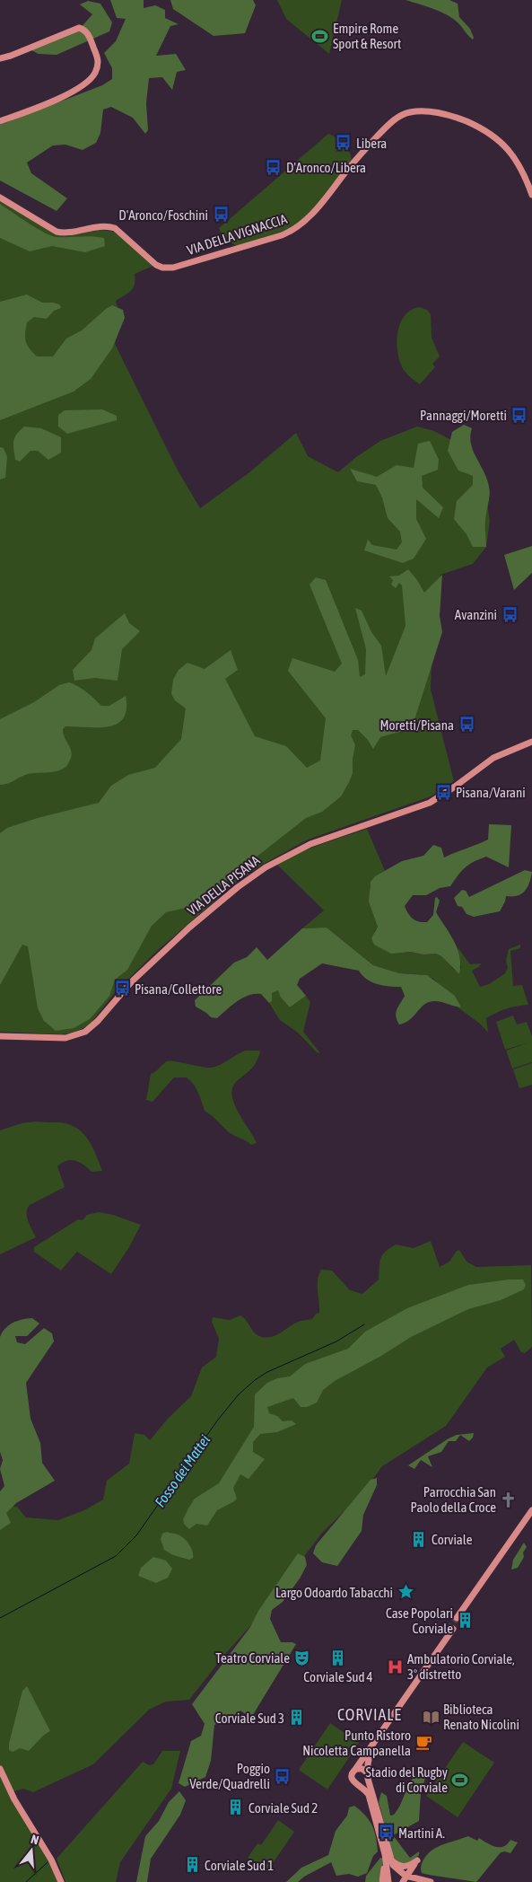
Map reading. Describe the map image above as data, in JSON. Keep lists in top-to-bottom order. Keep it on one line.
{"streets":{"street":["VIA DELLA VIGNACCIA","VIA DELLA PISANA"]},"districts":["CORVIALE"],"water":["Fosso dei Mattei"],"places":{"sports":["Empire Rome Sport & Resort","Stadio del Rugby di Corviale"],"bus stop":["Libera","D'Aronco/Libera","D'Aronco/Foschini","Pannaggi/Moretti","Avanzini","Moretti/Pisana","Pisana/Varani","Pisana/Collettore","Poggio Verde/Quadrelli","Martini A."],"church":["Parrocchia San Paolo della Croce"],"building":["Corviale","Case Popolari Corviale","Corviale Sud 4","Corviale Sud 3","Corviale Sud 2","Corviale Sud 1"],"place":["Largo Odoardo Tabacchi"],"theatre":["Teatro Corviale"],"hospital":["Ambulatorio Corviale, 3° distretto"],"library":["Biblioteca Renato Nicolini"],"cafe":["Punto Ristoro Nicoletta Campanella"]},"north":"top"}
